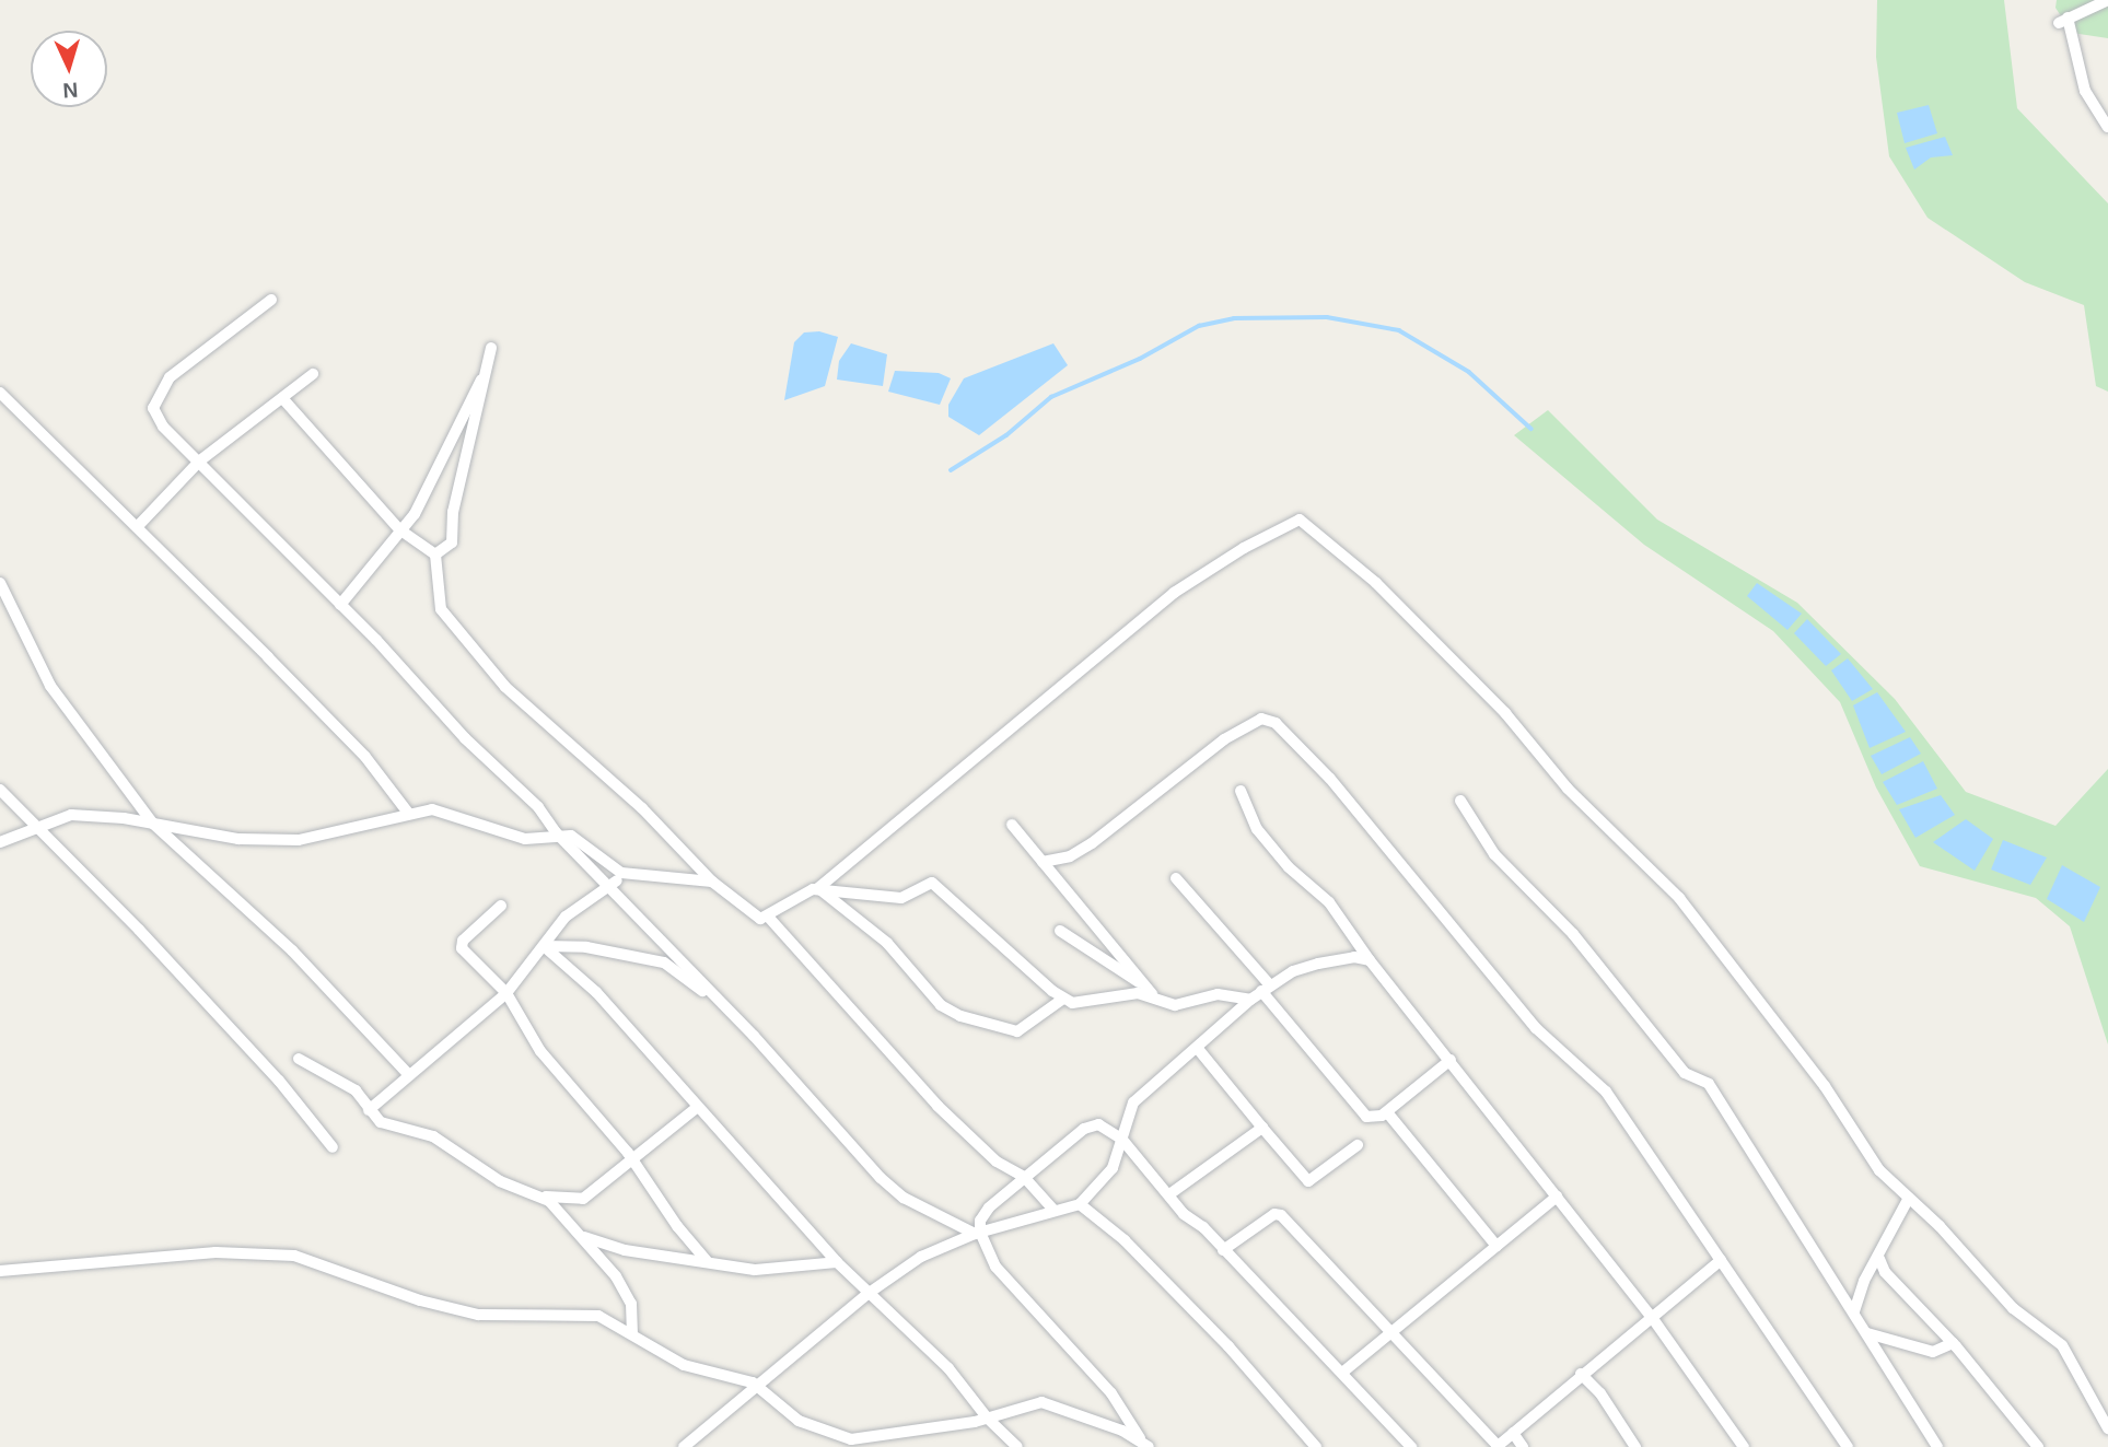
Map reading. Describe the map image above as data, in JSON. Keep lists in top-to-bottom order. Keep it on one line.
{"north":"bottom"}
